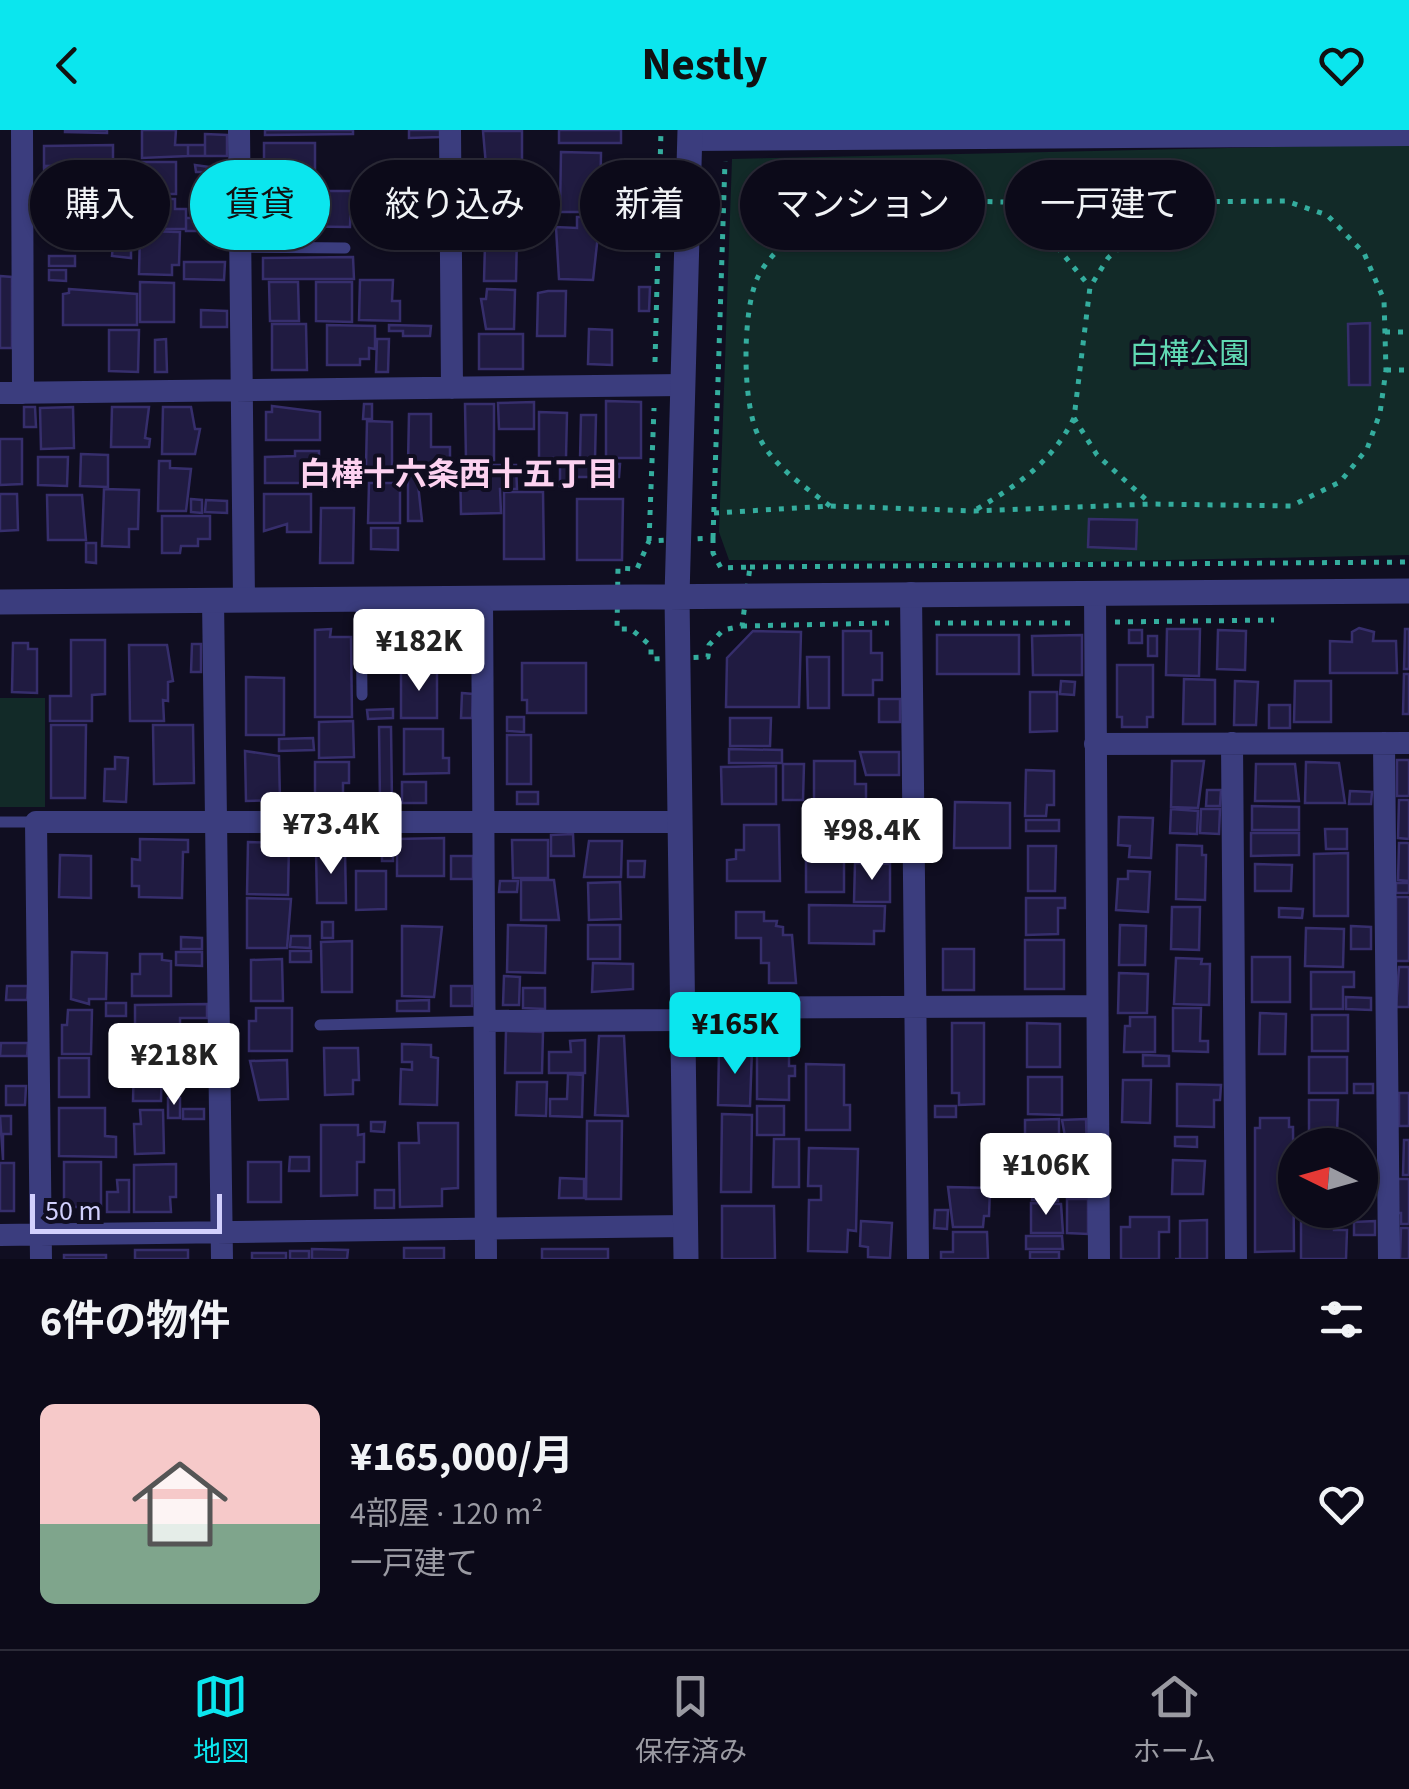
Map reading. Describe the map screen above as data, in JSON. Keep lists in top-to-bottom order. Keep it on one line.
{"districts":["白樺十六条西十五丁目"],"parks":["白樺公園"],"scale_bar":"50 m","north":"left","page":{"header":"Nestly","chip":["購入","賃貸","絞り込み","新着","マンション","一戸建て"],"price":["¥182K","¥73.4K","¥98.4K","¥165K","¥218K","¥106K"],"scale":"50 m","heading":"6件の物件","list":[{"name":"¥165,000/月","note":"4部屋 · 120 m² · 一戸建て"}],"tabs":["地図","保存済み","ホーム"]}}
